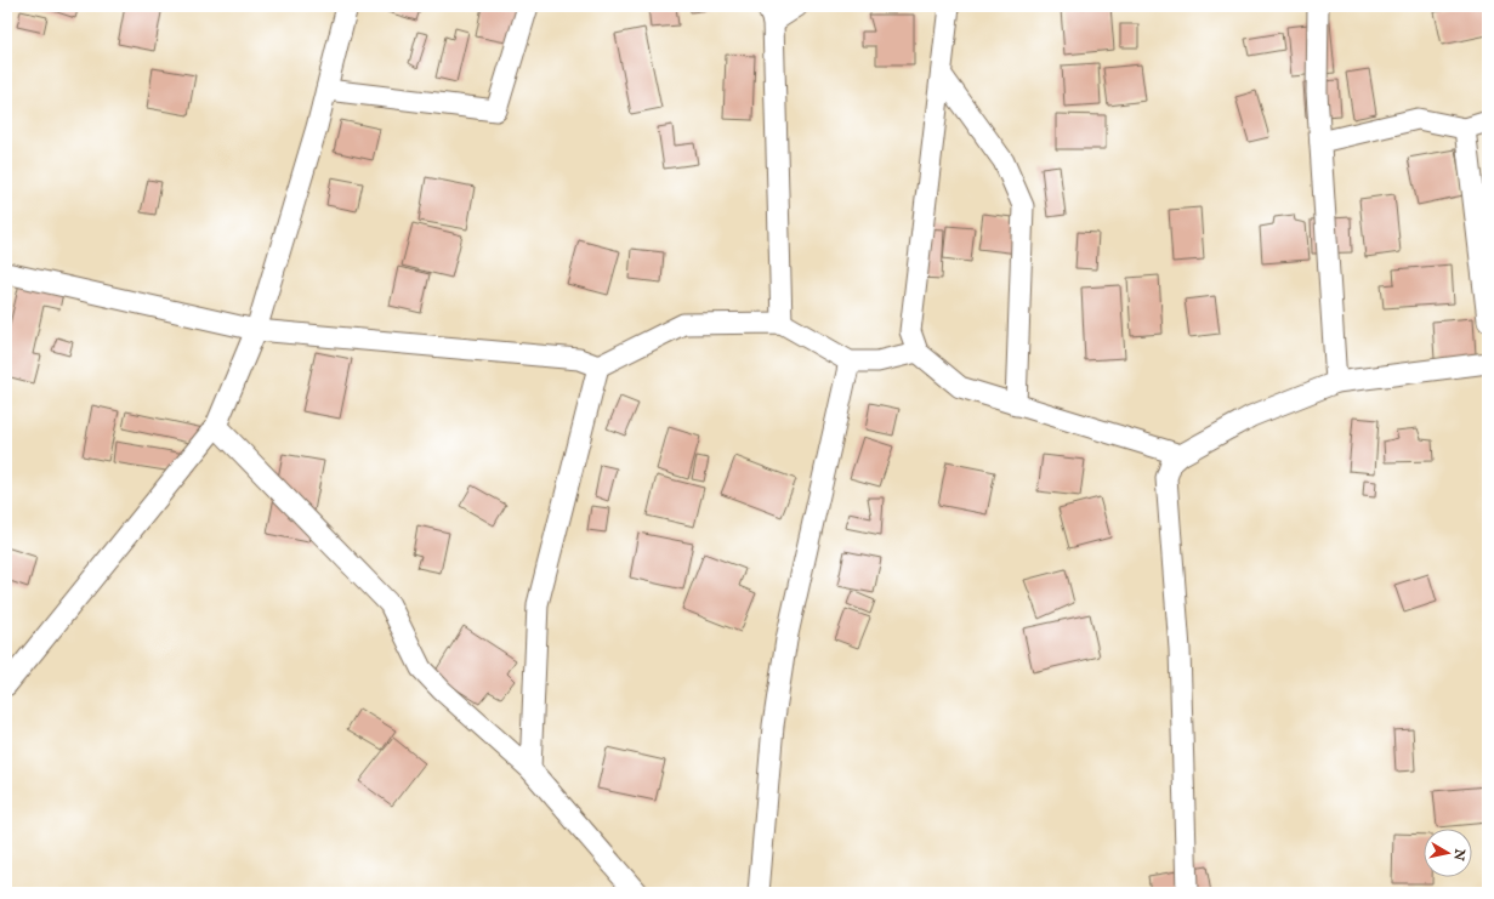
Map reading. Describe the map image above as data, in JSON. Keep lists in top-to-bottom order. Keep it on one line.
{"north":"right"}
